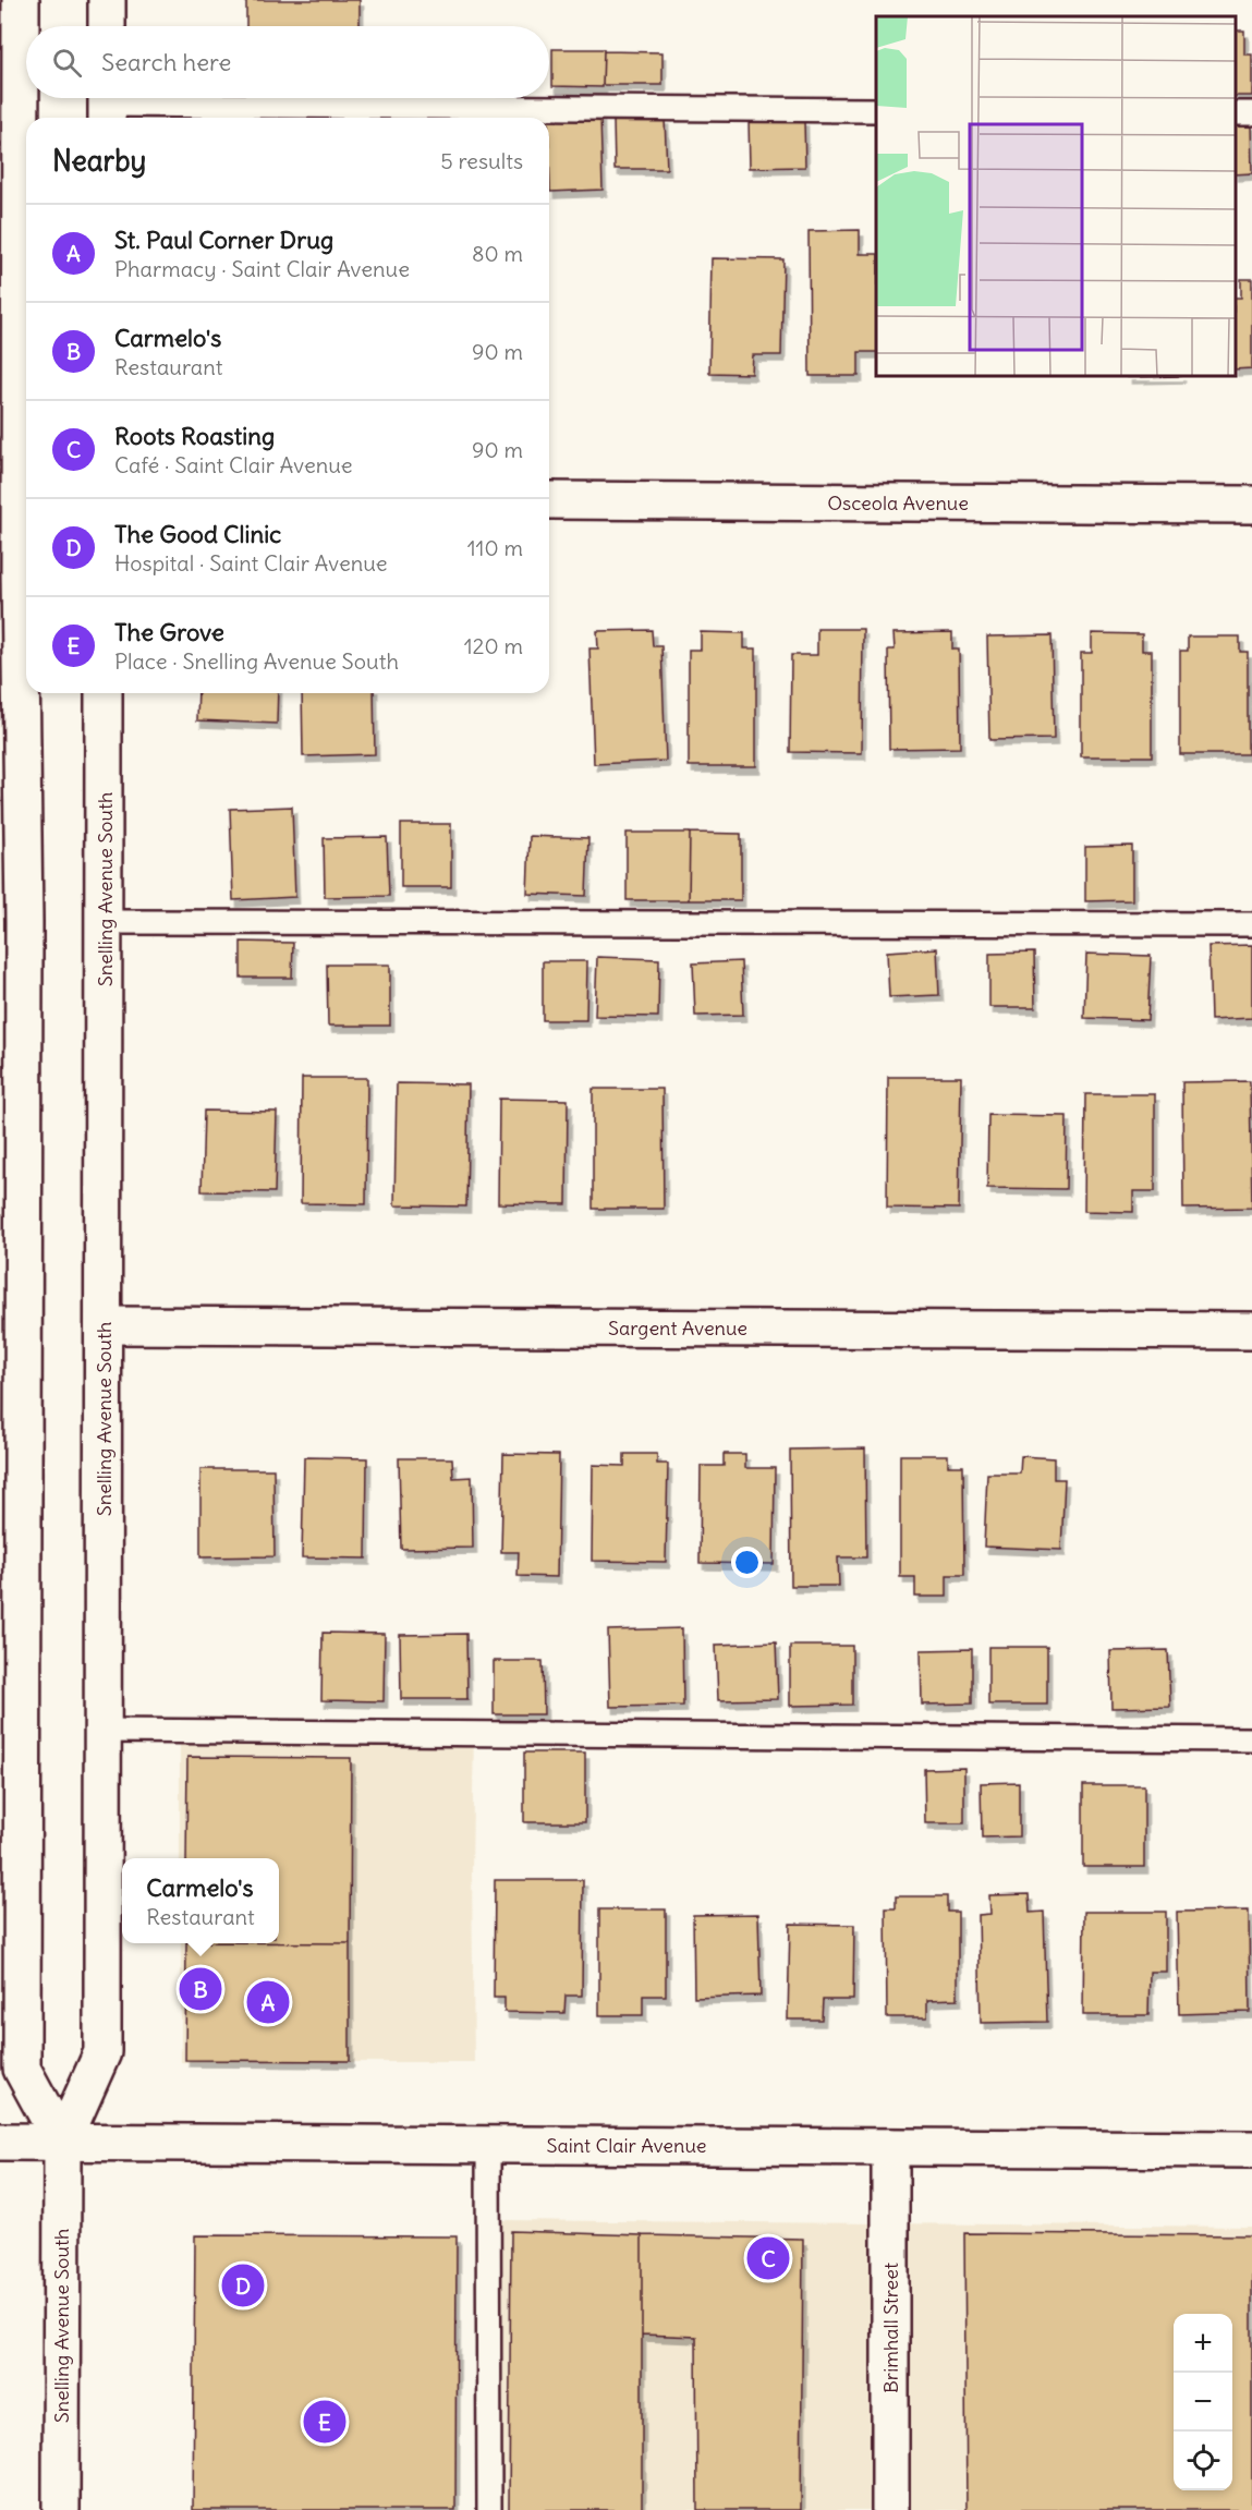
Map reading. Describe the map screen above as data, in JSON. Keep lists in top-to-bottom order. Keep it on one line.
{"streets":{"main road":["Osceola Avenue","Snelling Avenue South","Sargent Avenue","Saint Clair Avenue","Brimhall Street"]},"crossings":[["Snelling Avenue South","Sargent Avenue"],["Snelling Avenue South","Saint Clair Avenue"],["Saint Clair Avenue","Brimhall Street"]],"page":{"search":"Search here","heading":["Nearby","5 results"],"list":[{"mark":"A","name":"St. Paul Corner Drug","note":"Pharmacy · Saint Clair Avenue","value":"80 m"},{"mark":"B","name":"Carmelo's","note":"Restaurant","value":"90 m"},{"mark":"C","name":"Roots Roasting","note":"Café · Saint Clair Avenue","value":"90 m"},{"mark":"D","name":"The Good Clinic","note":"Hospital · Saint Clair Avenue","value":"110 m"},{"mark":"E","name":"The Grove","note":"Place · Snelling Avenue South","value":"120 m"}],"popup":["Carmelo's","Restaurant"],"pins":["B","A","C","D","E"],"map_buttons":["+","−"]}}
